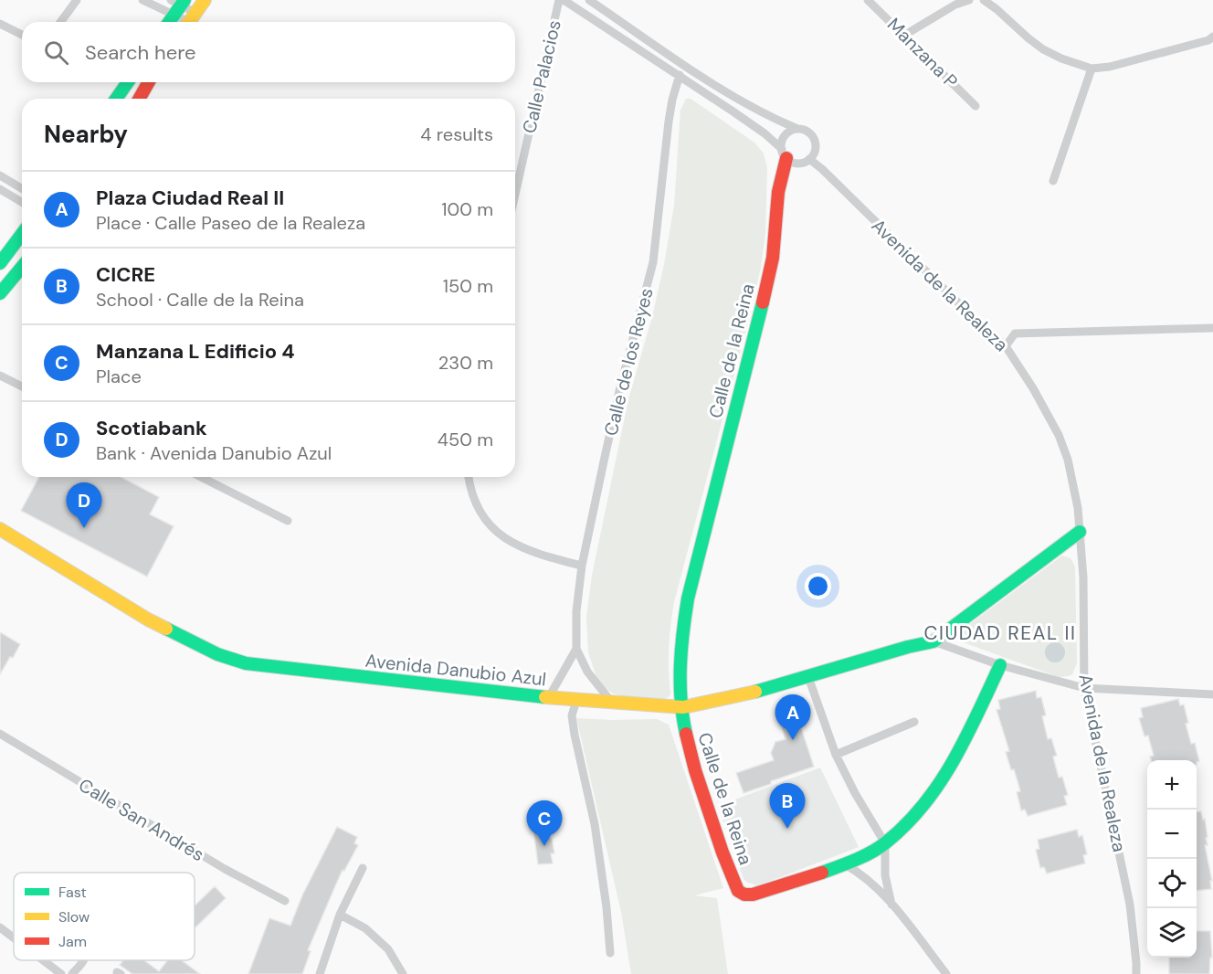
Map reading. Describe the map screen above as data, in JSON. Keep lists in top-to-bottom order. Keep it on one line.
{"streets":{"street":["Manzana P","Calle Palacios","Avenida de la Realeza","Calle de la Reina","Calle de los Reyes","Avenida Danubio Azul","Calle San Andrés"]},"crossings":[["Avenida de la Realeza","Calle de la Reina"],["Avenida de la Realeza","Avenida Danubio Azul"],["Calle de la Reina","Avenida Danubio Azul"],["Calle de los Reyes","Avenida Danubio Azul"]],"districts":["CIUDAD REAL II"],"legend":["Fast","Slow","Jam"],"page":{"search":"Search here","heading":["Nearby","4 results"],"list":[{"mark":"A","name":"Plaza Ciudad Real II","note":"Place · Calle Paseo de la Realeza","value":"100 m"},{"mark":"B","name":"CICRE","note":"School · Calle de la Reina","value":"150 m"},{"mark":"C","name":"Manzana L Edificio 4","note":"Place","value":"230 m"},{"mark":"D","name":"Scotiabank","note":"Bank · Avenida Danubio Azul","value":"450 m"}],"pins":["D","A","B","C"],"map_buttons":["+","−"]}}
